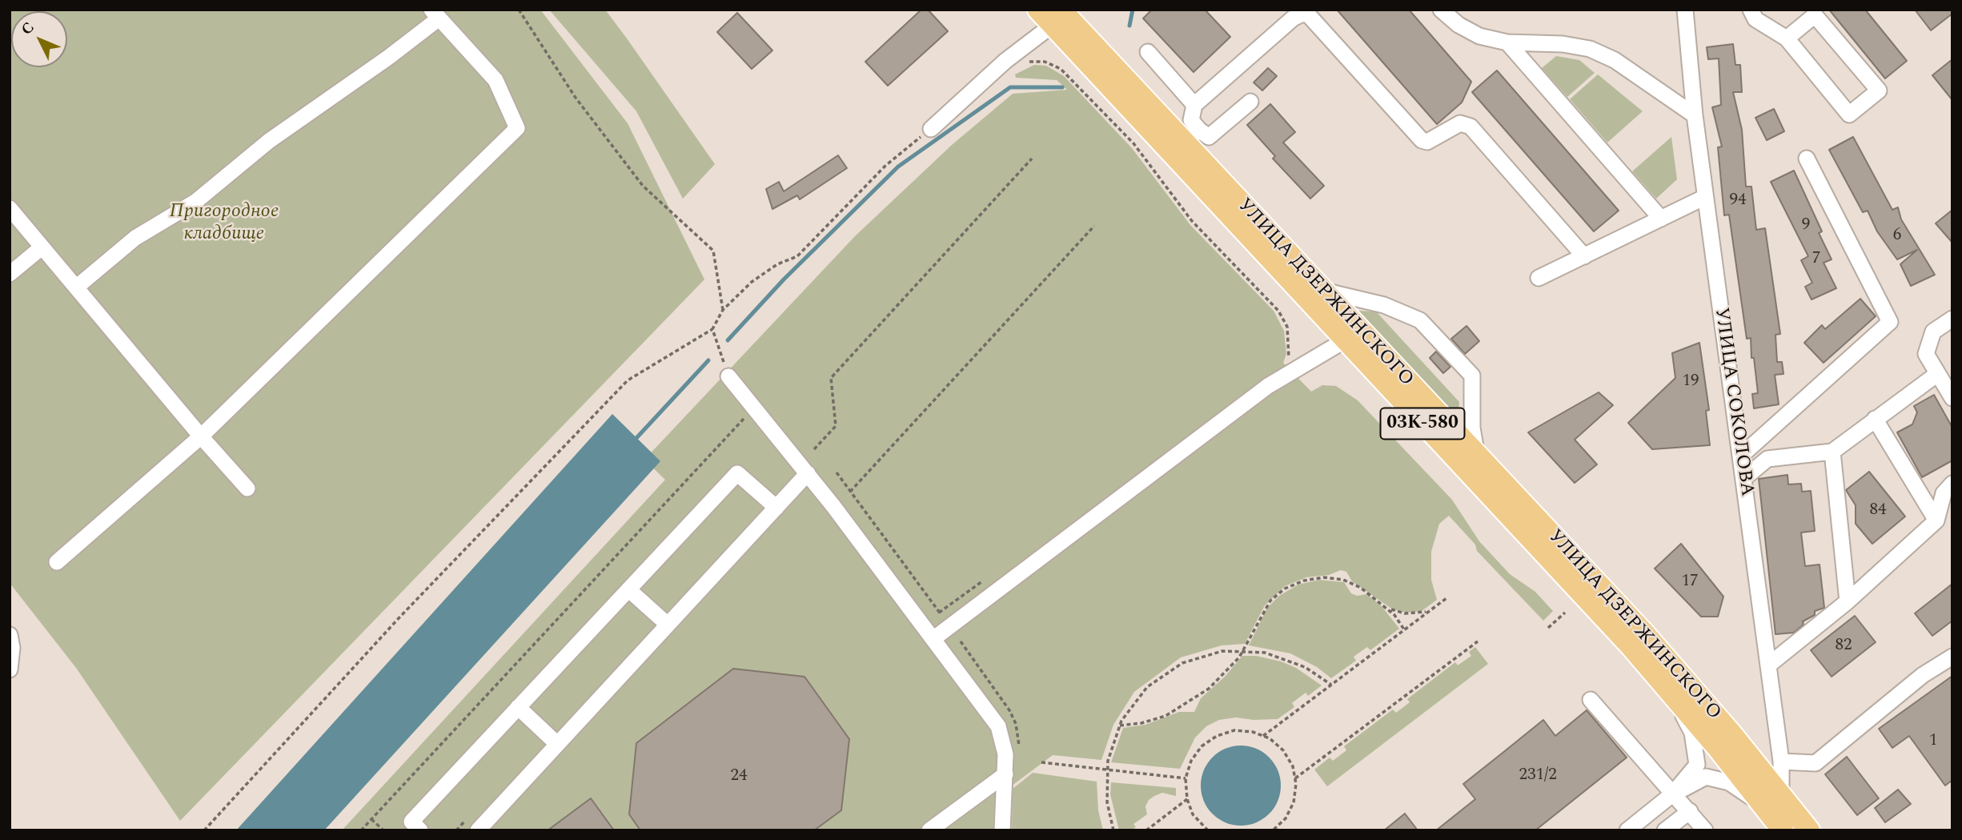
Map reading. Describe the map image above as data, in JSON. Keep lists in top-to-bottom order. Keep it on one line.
{"streets":{"main road":["УЛИЦА ДЗЕРЖИНСКОГО","03К-580"],"street":["УЛИЦА СОКОЛОВА"]},"crossings":[["УЛИЦА ДЗЕРЖИНСКОГО","УЛИЦА СОКОЛОВА"]],"parks":["Пригородное кладбище"],"house_numbers":["94","9","6","7","19","84","17","82","1","231/2","24"],"north":"top left"}
